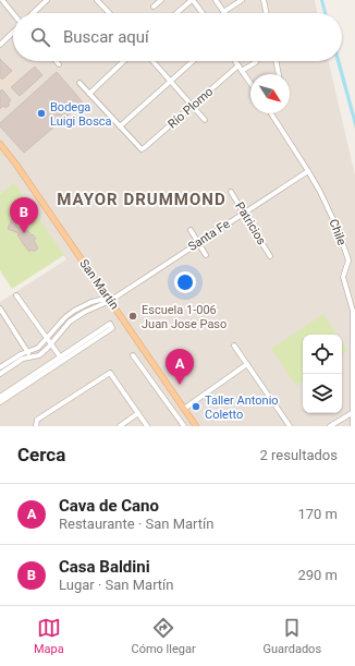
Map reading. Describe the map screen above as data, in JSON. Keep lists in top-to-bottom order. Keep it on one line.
{"streets":{"main road":["San Martín"],"street":["Río Plomo","Patricios","Chile","Santa Fe"]},"crossings":[["Patricios","Santa Fe"],["Chile","Santa Fe"],["Santa Fe","San Martín"]],"districts":["MAYOR DRUMMOND"],"places":["Bodega Luigi Bosca","Escuela 1-006 Juan Jose Paso","Taller Antonio Coletto"],"north":"bottom right","page":{"search":"Buscar aquí","pins":["B","A"],"heading":["Cerca","2 resultados"],"list":[{"mark":"A","name":"Cava de Cano","note":"Restaurante · San Martín","value":"170 m"},{"mark":"B","name":"Casa Baldini","note":"Lugar · San Martín","value":"290 m"}],"nav":["Mapa","Cómo llegar","Guardados"]}}
